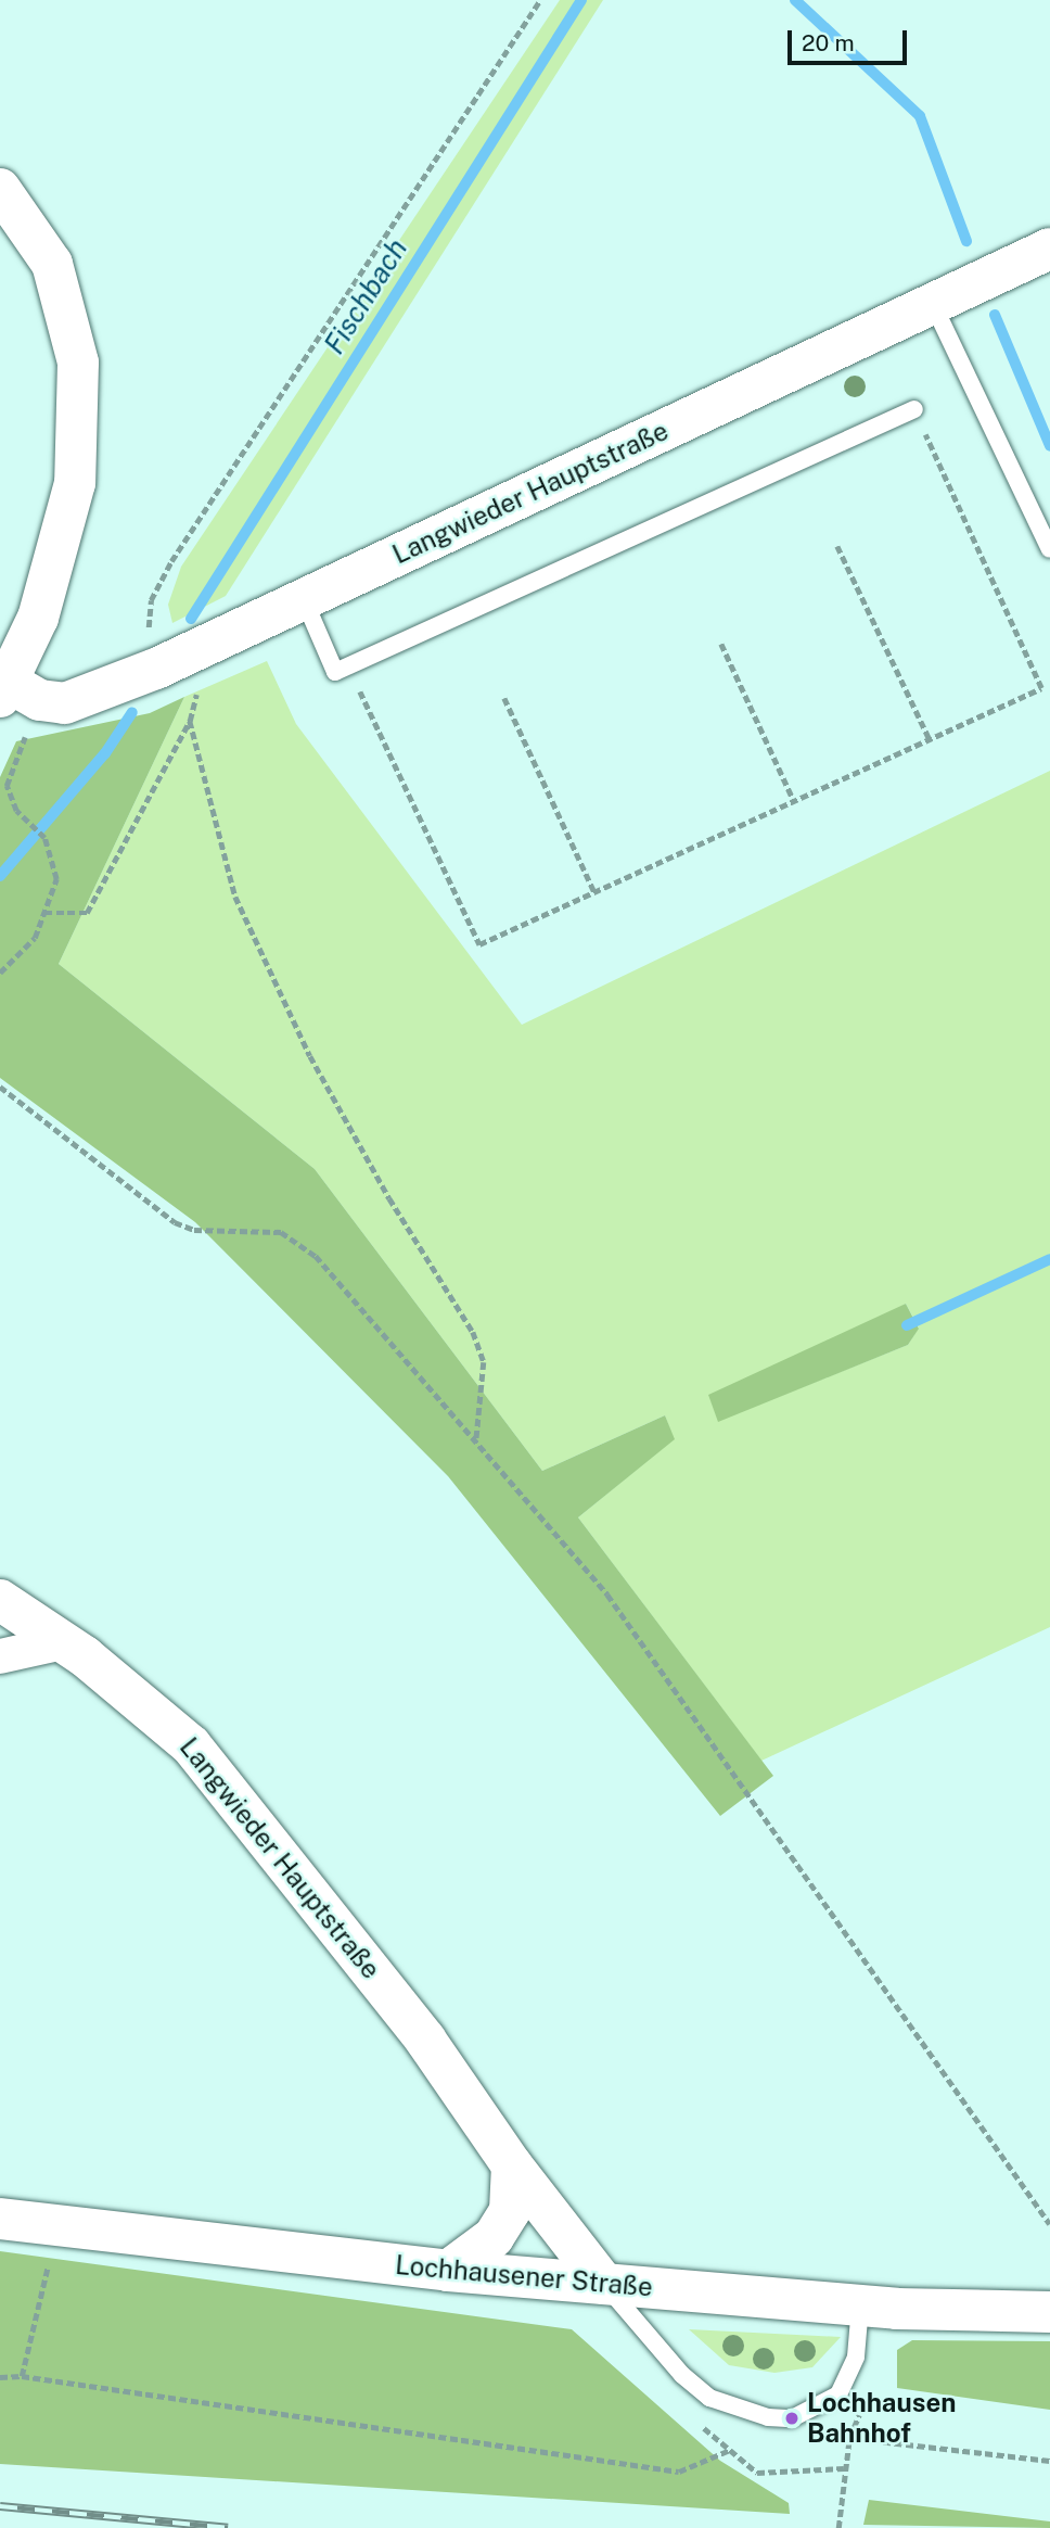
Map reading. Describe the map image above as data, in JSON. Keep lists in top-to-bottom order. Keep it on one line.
{"streets":{"street":["Langwieder Hauptstraße","Lochhausener Straße"]},"crossings":[["Langwieder Hauptstraße","Lochhausener Straße"]],"water":["Fischbach"],"places":["Lochhausen Bahnhof"],"scale_bar":"20 m"}
